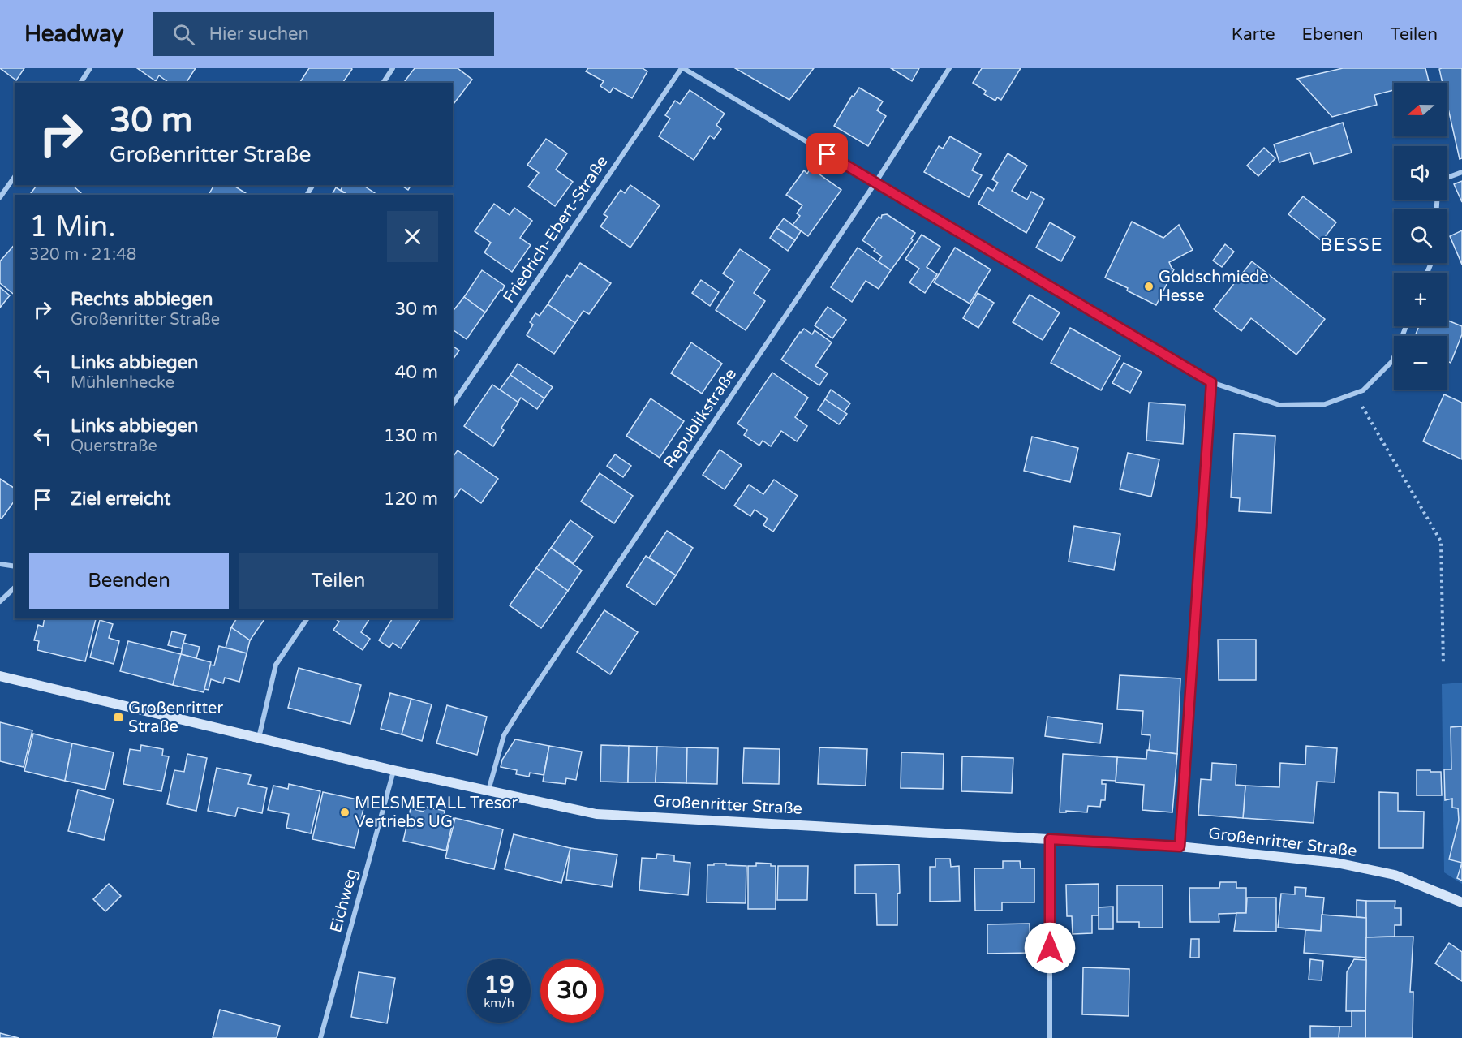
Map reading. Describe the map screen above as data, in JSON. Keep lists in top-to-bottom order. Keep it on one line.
{"streets":{"main road":["Großenritter Straße"],"street":["Friedrich-Ebert-Straße","Republikstraße","Eichweg"]},"crossings":[["Republikstraße","Großenritter Straße"],["Großenritter Straße","Eichweg"]],"districts":["BESSE"],"places":{"other":["Goldschmiede Hesse","MELSMETALL Tresor Vertriebs UG"],"transit":["Großenritter Straße"]},"north":"left","page":{"header":"Headway","search":"Hier suchen","nav":["Karte","Ebenen","Teilen"],"map_buttons":["+","−"],"turn":["30 m","Großenritter Straße"],"heading":["1 Min.","320 m · 21:48"],"list":[{"name":"Rechts abbiegen","note":"Großenritter Straße","value":"30 m"},{"name":"Links abbiegen","note":"Mühlenhecke","value":"40 m"},{"name":"Links abbiegen","note":"Querstraße","value":"130 m"},{"name":"Ziel erreicht","value":"120 m"}],"buttons":["Beenden","Teilen"],"speed":"19 km/h","limit":"30"}}
